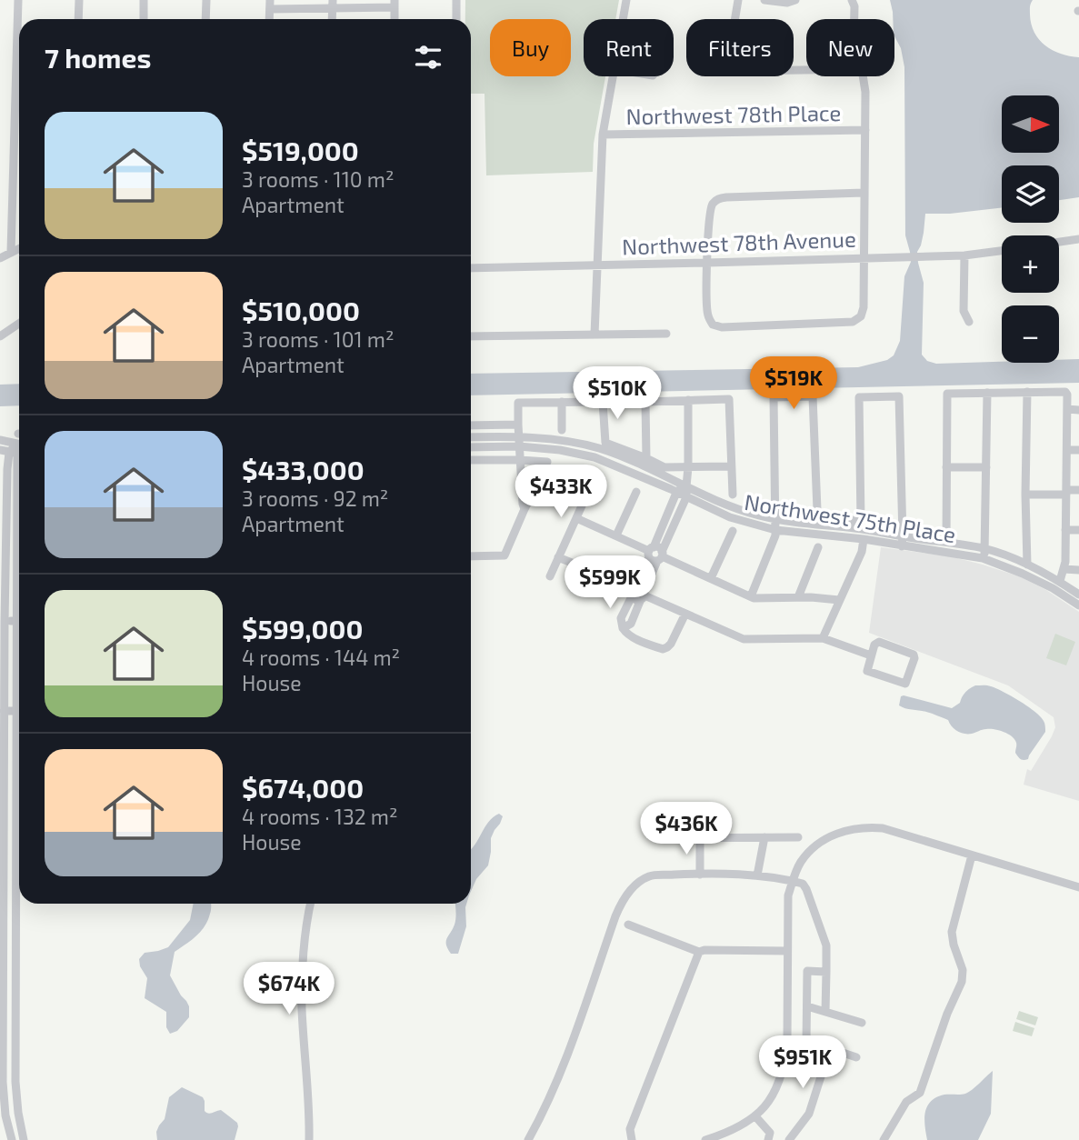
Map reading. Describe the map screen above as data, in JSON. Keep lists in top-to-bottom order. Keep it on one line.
{"streets":{"street":["Northwest 78th Place","Northwest 78th Avenue","Northwest 75th Place"]},"north":"right","page":{"chip":["Buy","Rent","Filters","New"],"heading":"7 homes","map_buttons":["+","−"],"list":[{"name":"$519,000","note":"3 rooms · 110 m² · Apartment"},{"name":"$510,000","note":"3 rooms · 101 m² · Apartment"},{"name":"$433,000","note":"3 rooms · 92 m² · Apartment"},{"name":"$599,000","note":"4 rooms · 144 m² · House"},{"name":"$674,000","note":"4 rooms · 132 m² · House"}],"price":["$519K","$510K","$433K","$599K","$436K","$674K","$951K"]}}
